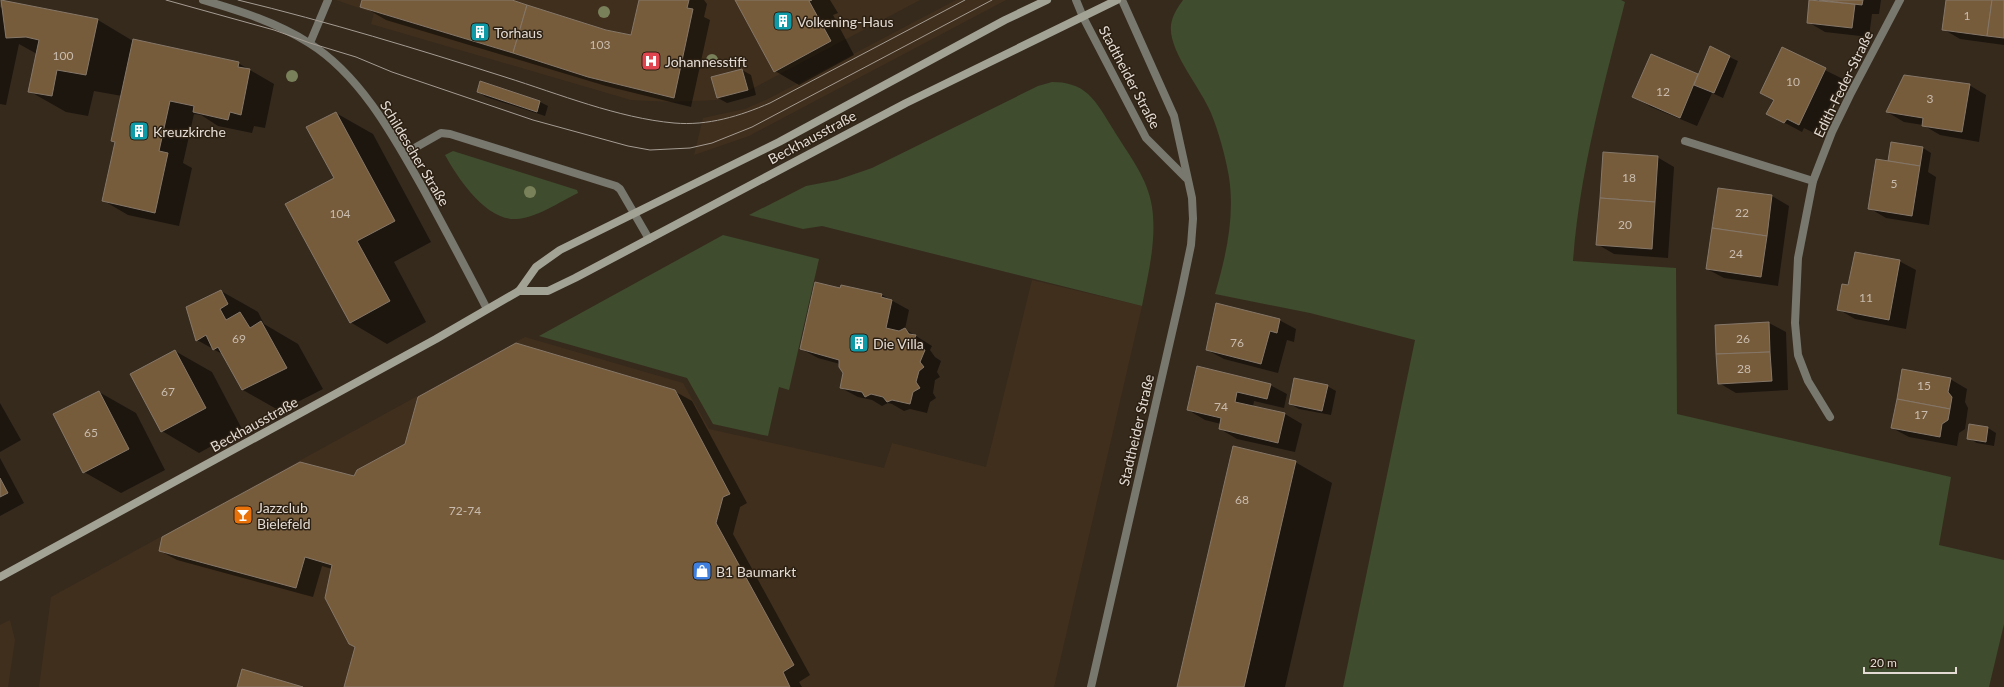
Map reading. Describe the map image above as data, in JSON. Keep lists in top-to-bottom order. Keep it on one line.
{"streets":{"main road":["Beckhausstraße"],"street":["Stadtheider Straße","Edith-Feder-Straße","Schildescher Straße"]},"crossings":[["Stadtheider Straße","Beckhausstraße"],["Beckhausstraße","Schildescher Straße"]],"places":{"building":["Volkening-Haus","Torhaus","Kreuzkirche","Die Villa"],"hospital":["Johannesstift"],"bar":["Jazzclub Bielefeld"],"shop":["B1 Baumarkt"]},"house_numbers":["1","103","100","10","12","3","18","5","22","104","20","24","11","69","26","76","28","15","67","74","17","65","68","72-74"],"scale_bar":"20 m"}
